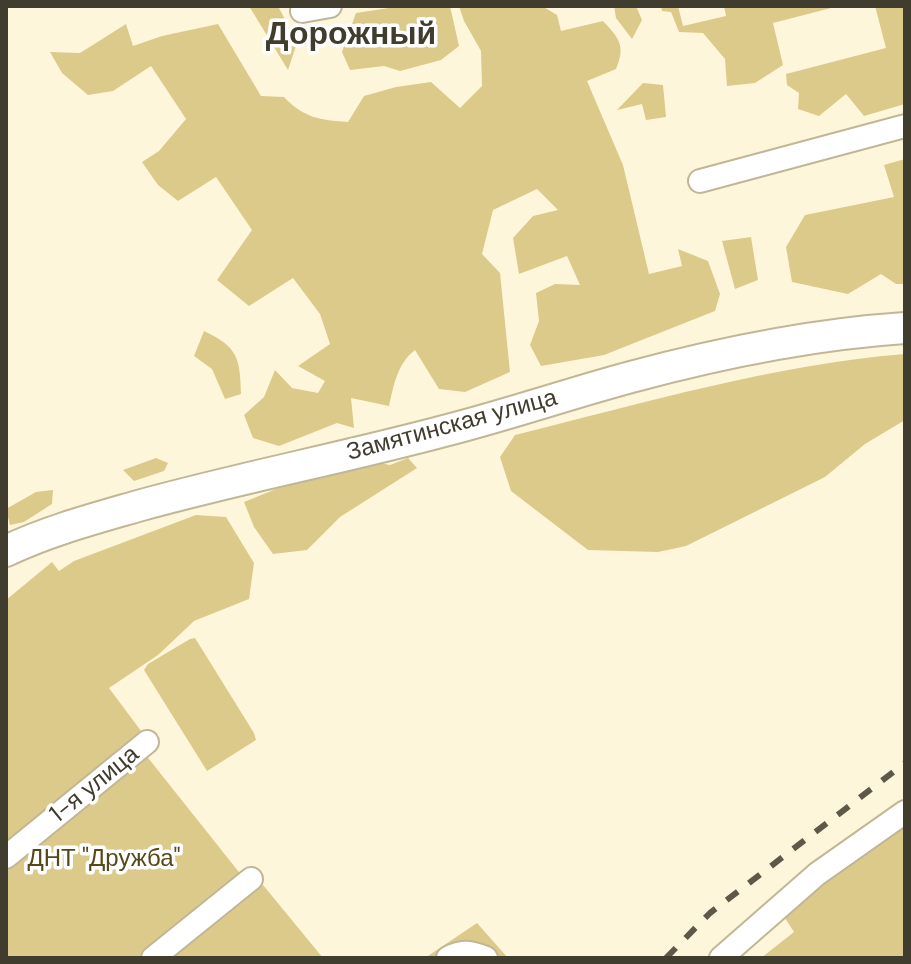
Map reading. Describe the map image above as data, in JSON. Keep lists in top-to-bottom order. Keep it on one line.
{"streets":{"street":["Замятинская улица","1-я улица"]},"districts":["Дорожный"],"parks":["ДНТ \"Дружба\""]}
